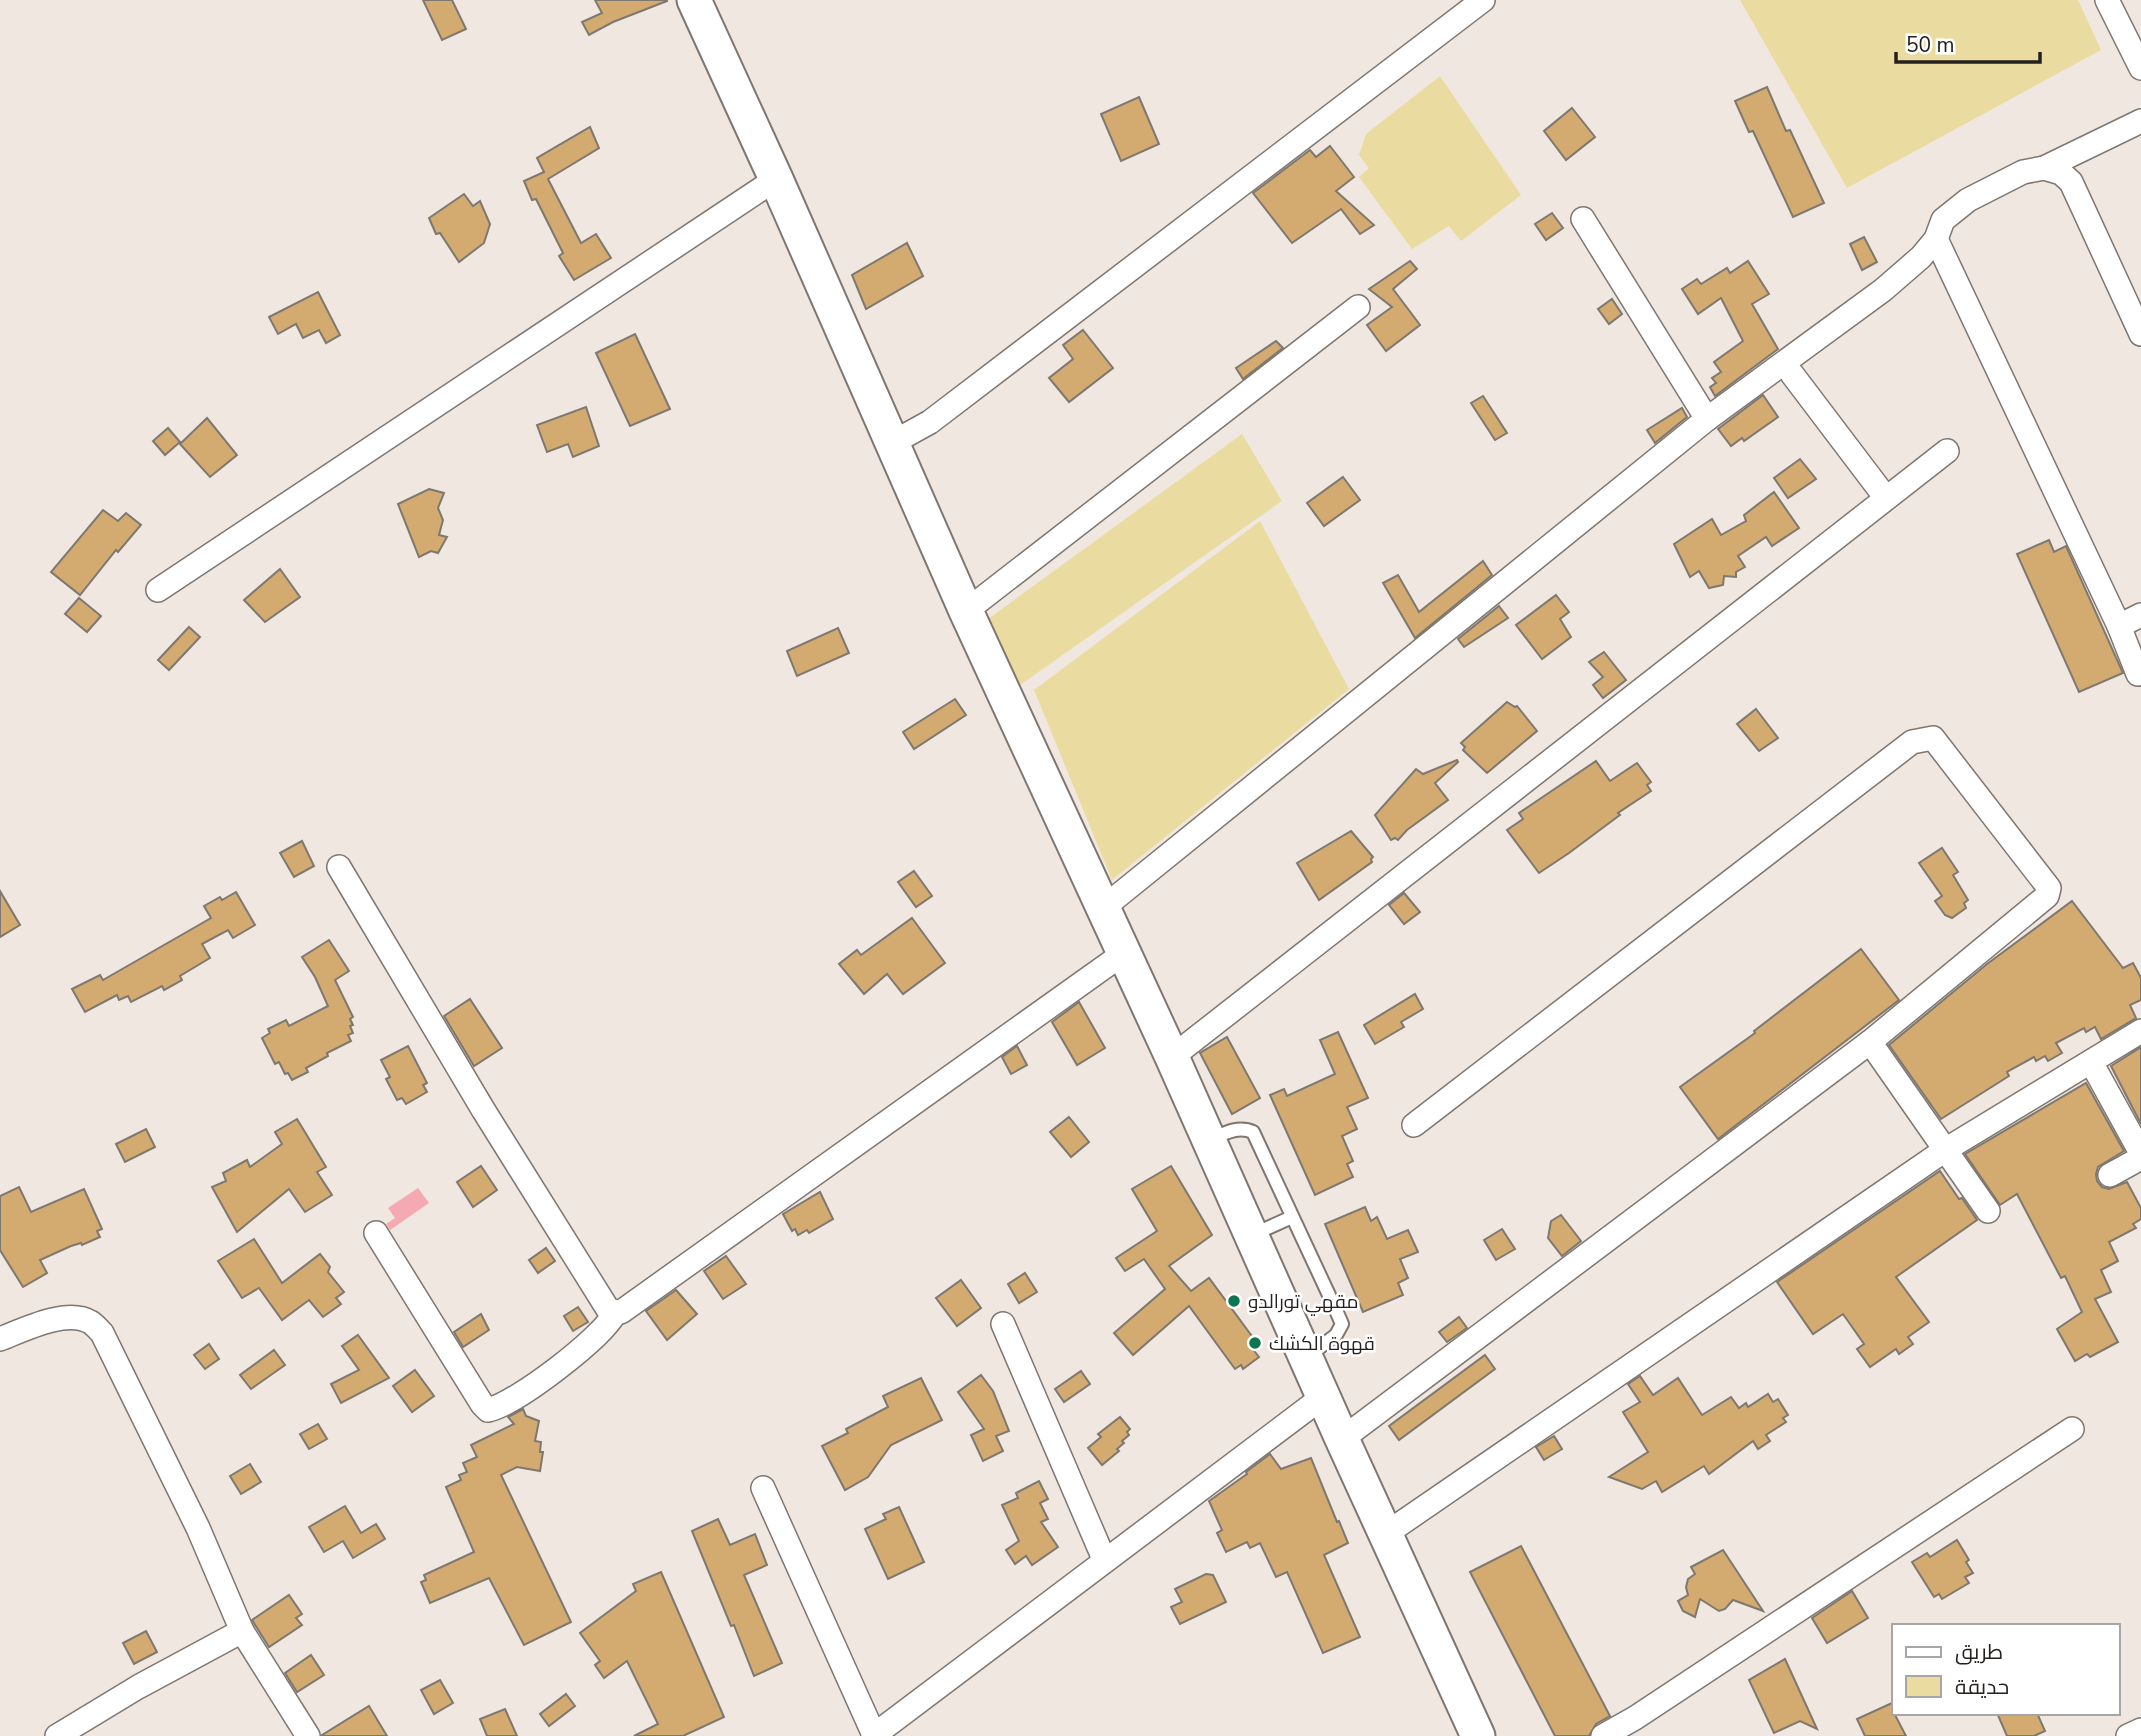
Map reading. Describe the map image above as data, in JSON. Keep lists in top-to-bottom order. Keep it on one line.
{"places":["مقهي تورالدو","قهوة الكشك"],"legend":["طريق","حديقة"],"scale_bar":"50 m"}
